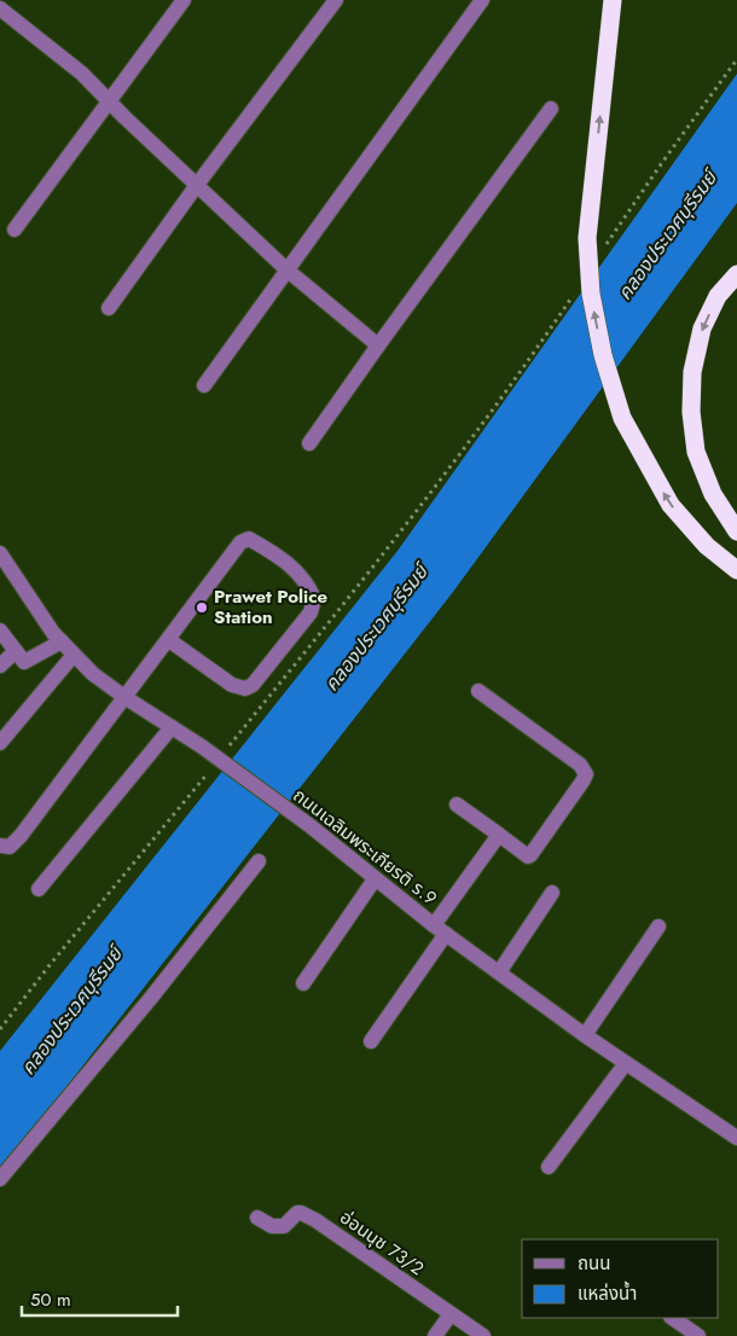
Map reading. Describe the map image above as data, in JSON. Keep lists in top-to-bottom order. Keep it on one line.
{"streets":{"street":["ถนนเฉลิมพระเกียรติ ร.9","อ่อนนุช 73/2"]},"water":["คลองประเวศบุรีรมย์"],"places":["Prawet Police Station"],"legend":["ถนน","แหล่งน้ำ"],"scale_bar":"50 m"}
